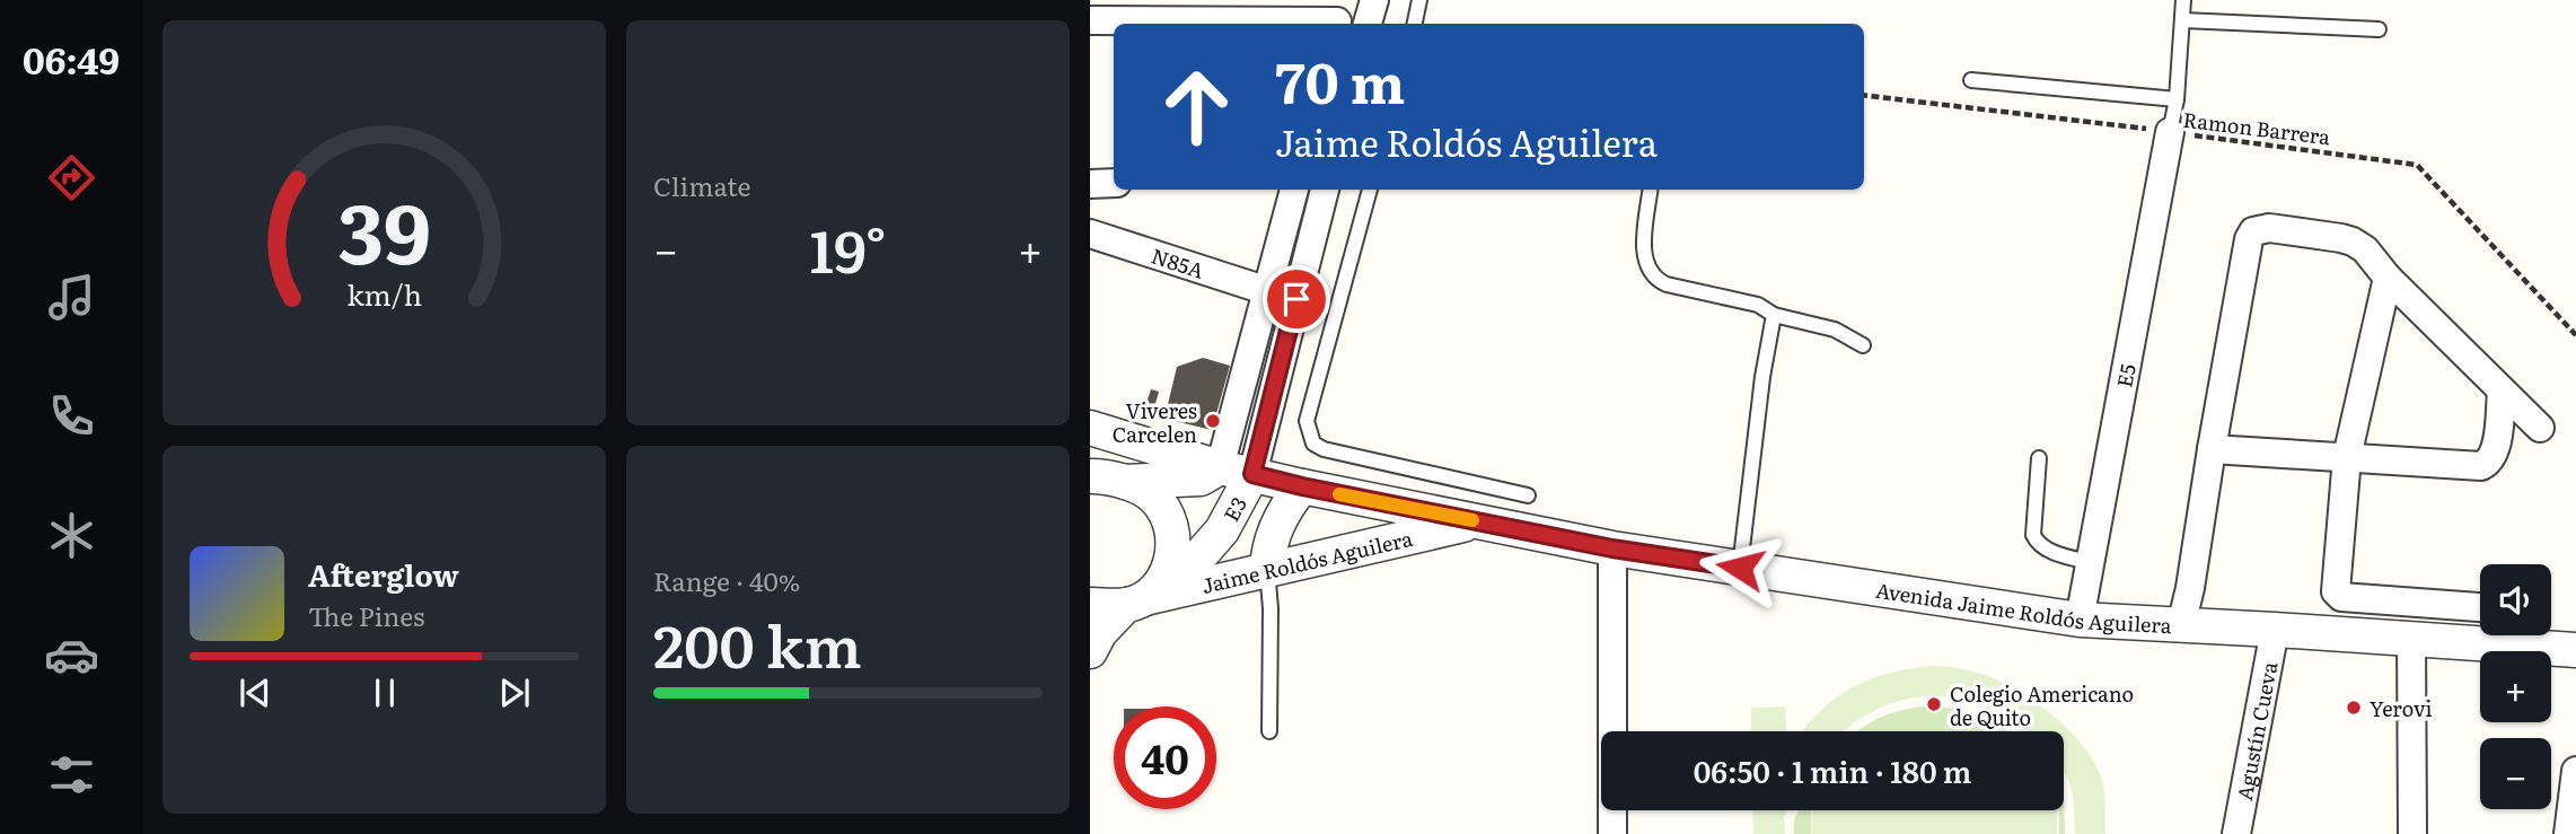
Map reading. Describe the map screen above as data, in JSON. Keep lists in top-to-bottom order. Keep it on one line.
{"streets":{"street":["N85A","E5","E3","Jaime Roldós Aguilera","Avenida Jaime Roldós Aguilera","Agustín Cueva"],"path":["Ramon Barrera"]},"crossings":[["Ramon Barrera","E5"],["N85A","E3"],["E5","Avenida Jaime Roldós Aguilera"],["E3","Jaime Roldós Aguilera"],["Jaime Roldós Aguilera","Avenida Jaime Roldós Aguilera"],["Avenida Jaime Roldós Aguilera","Agustín Cueva"]],"places":["Viveres Carcelen","Colegio Americano de Quito","Yerovi"],"page":{"tabs":"06:49","tile":["Climate",["Range · 40%","200 km"]],"turn":["70 m","Jaime Roldós Aguilera"],"heat":["−","19°","+"],"song":["Afterglow","The Pines"],"map_buttons":["+","−"],"limit":"40","trip":"06:50 · 1 min · 180 m","gauge":["39","km/h"]}}
